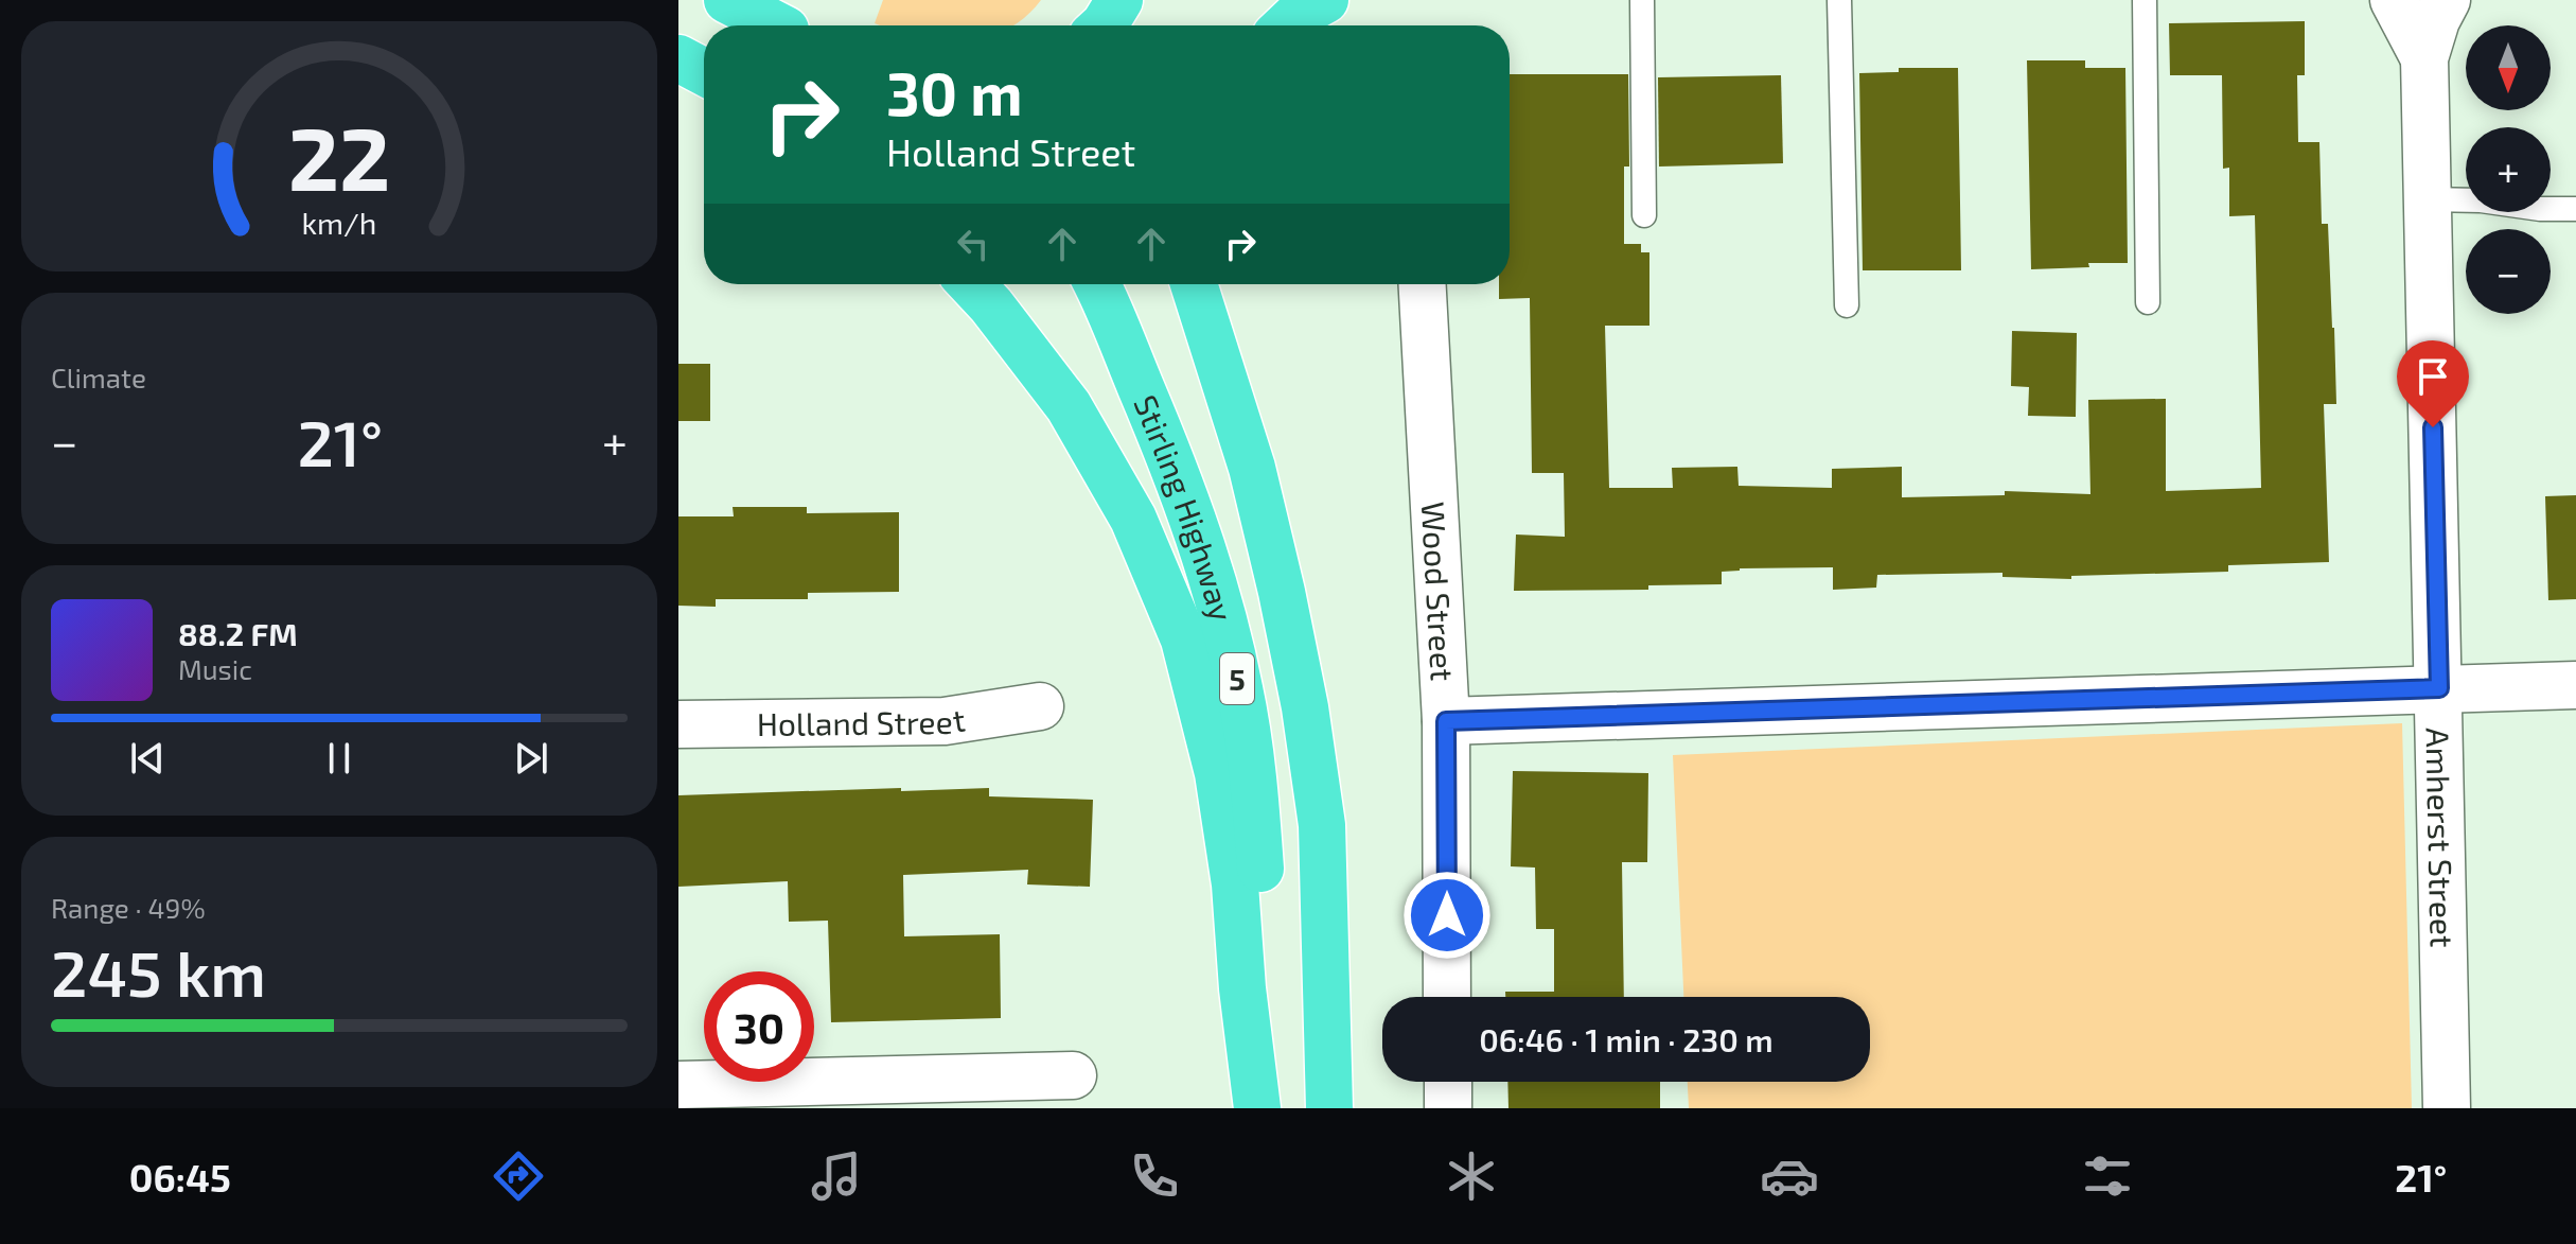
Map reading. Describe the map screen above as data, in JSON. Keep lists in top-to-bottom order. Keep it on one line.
{"streets":{"highway":["Stirling Highway","5"],"street":["Wood Street","Holland Street","Amherst Street"]},"north":"bottom","page":{"map_buttons":["+","−"],"turn":["30 m","Holland Street"],"tile":["Climate",["Range · 49%","245 km"]],"heat":["−","21°","+"],"song":["88.2 FM","Music"],"limit":"30","trip":"06:46 · 1 min · 230 m","tabs":["06:45","21°"],"gauge":["22","km/h"]}}
